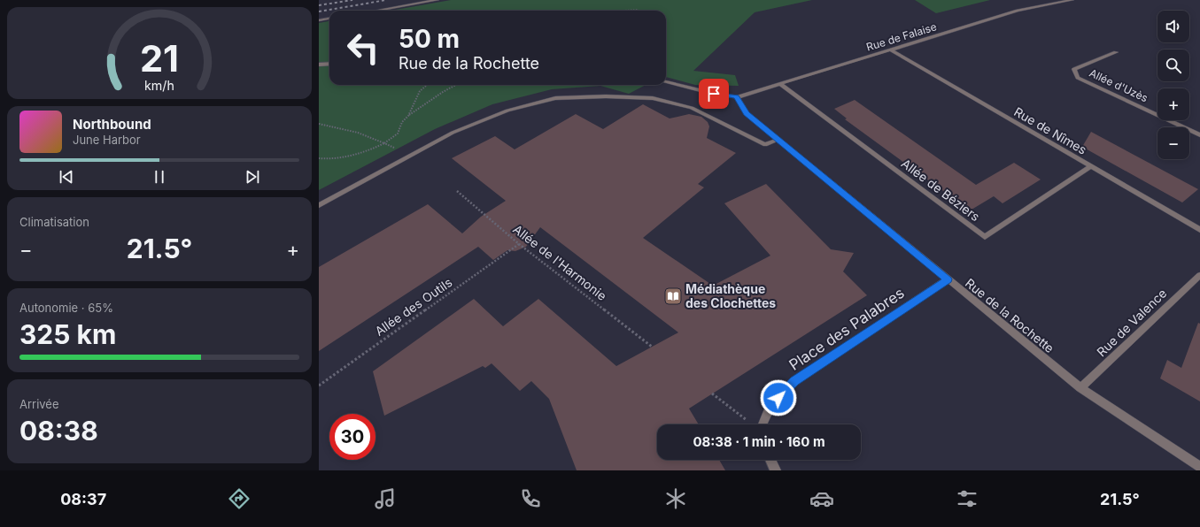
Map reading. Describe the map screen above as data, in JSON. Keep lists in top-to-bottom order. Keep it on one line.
{"streets":{"street":["Rue de Falaise","Allée d'Uzès","Rue de Nîmes","Allée de Béziers","Rue de la Rochette","Rue de Valence","Place des Palabres"],"path":["Allée de l'Harmonie","Allée des Outils"]},"crossings":[["Rue de Falaise","Rue de Nîmes"],["Rue de Falaise","Allée de Béziers"],["Rue de Falaise","Rue de la Rochette"],["Rue de Nîmes","Allée de Béziers"],["Allée de l'Harmonie","Allée des Outils"],["Rue de la Rochette","Rue de Valence"],["Rue de la Rochette","Place des Palabres"]],"places":{"library":["Médiathèque des Clochettes"]},"page":{"map_buttons":["+","−"],"turn":["50 m","Rue de la Rochette"],"song":["Northbound","June Harbor"],"tile":["Climatisation",["Autonomie · 65%","325 km"],["Arrivée","08:38"]],"heat":["−","21.5°","+"],"limit":"30","trip":"08:38 · 1 min · 160 m","tabs":["08:37","21.5°"],"gauge":["21","km/h"]}}
